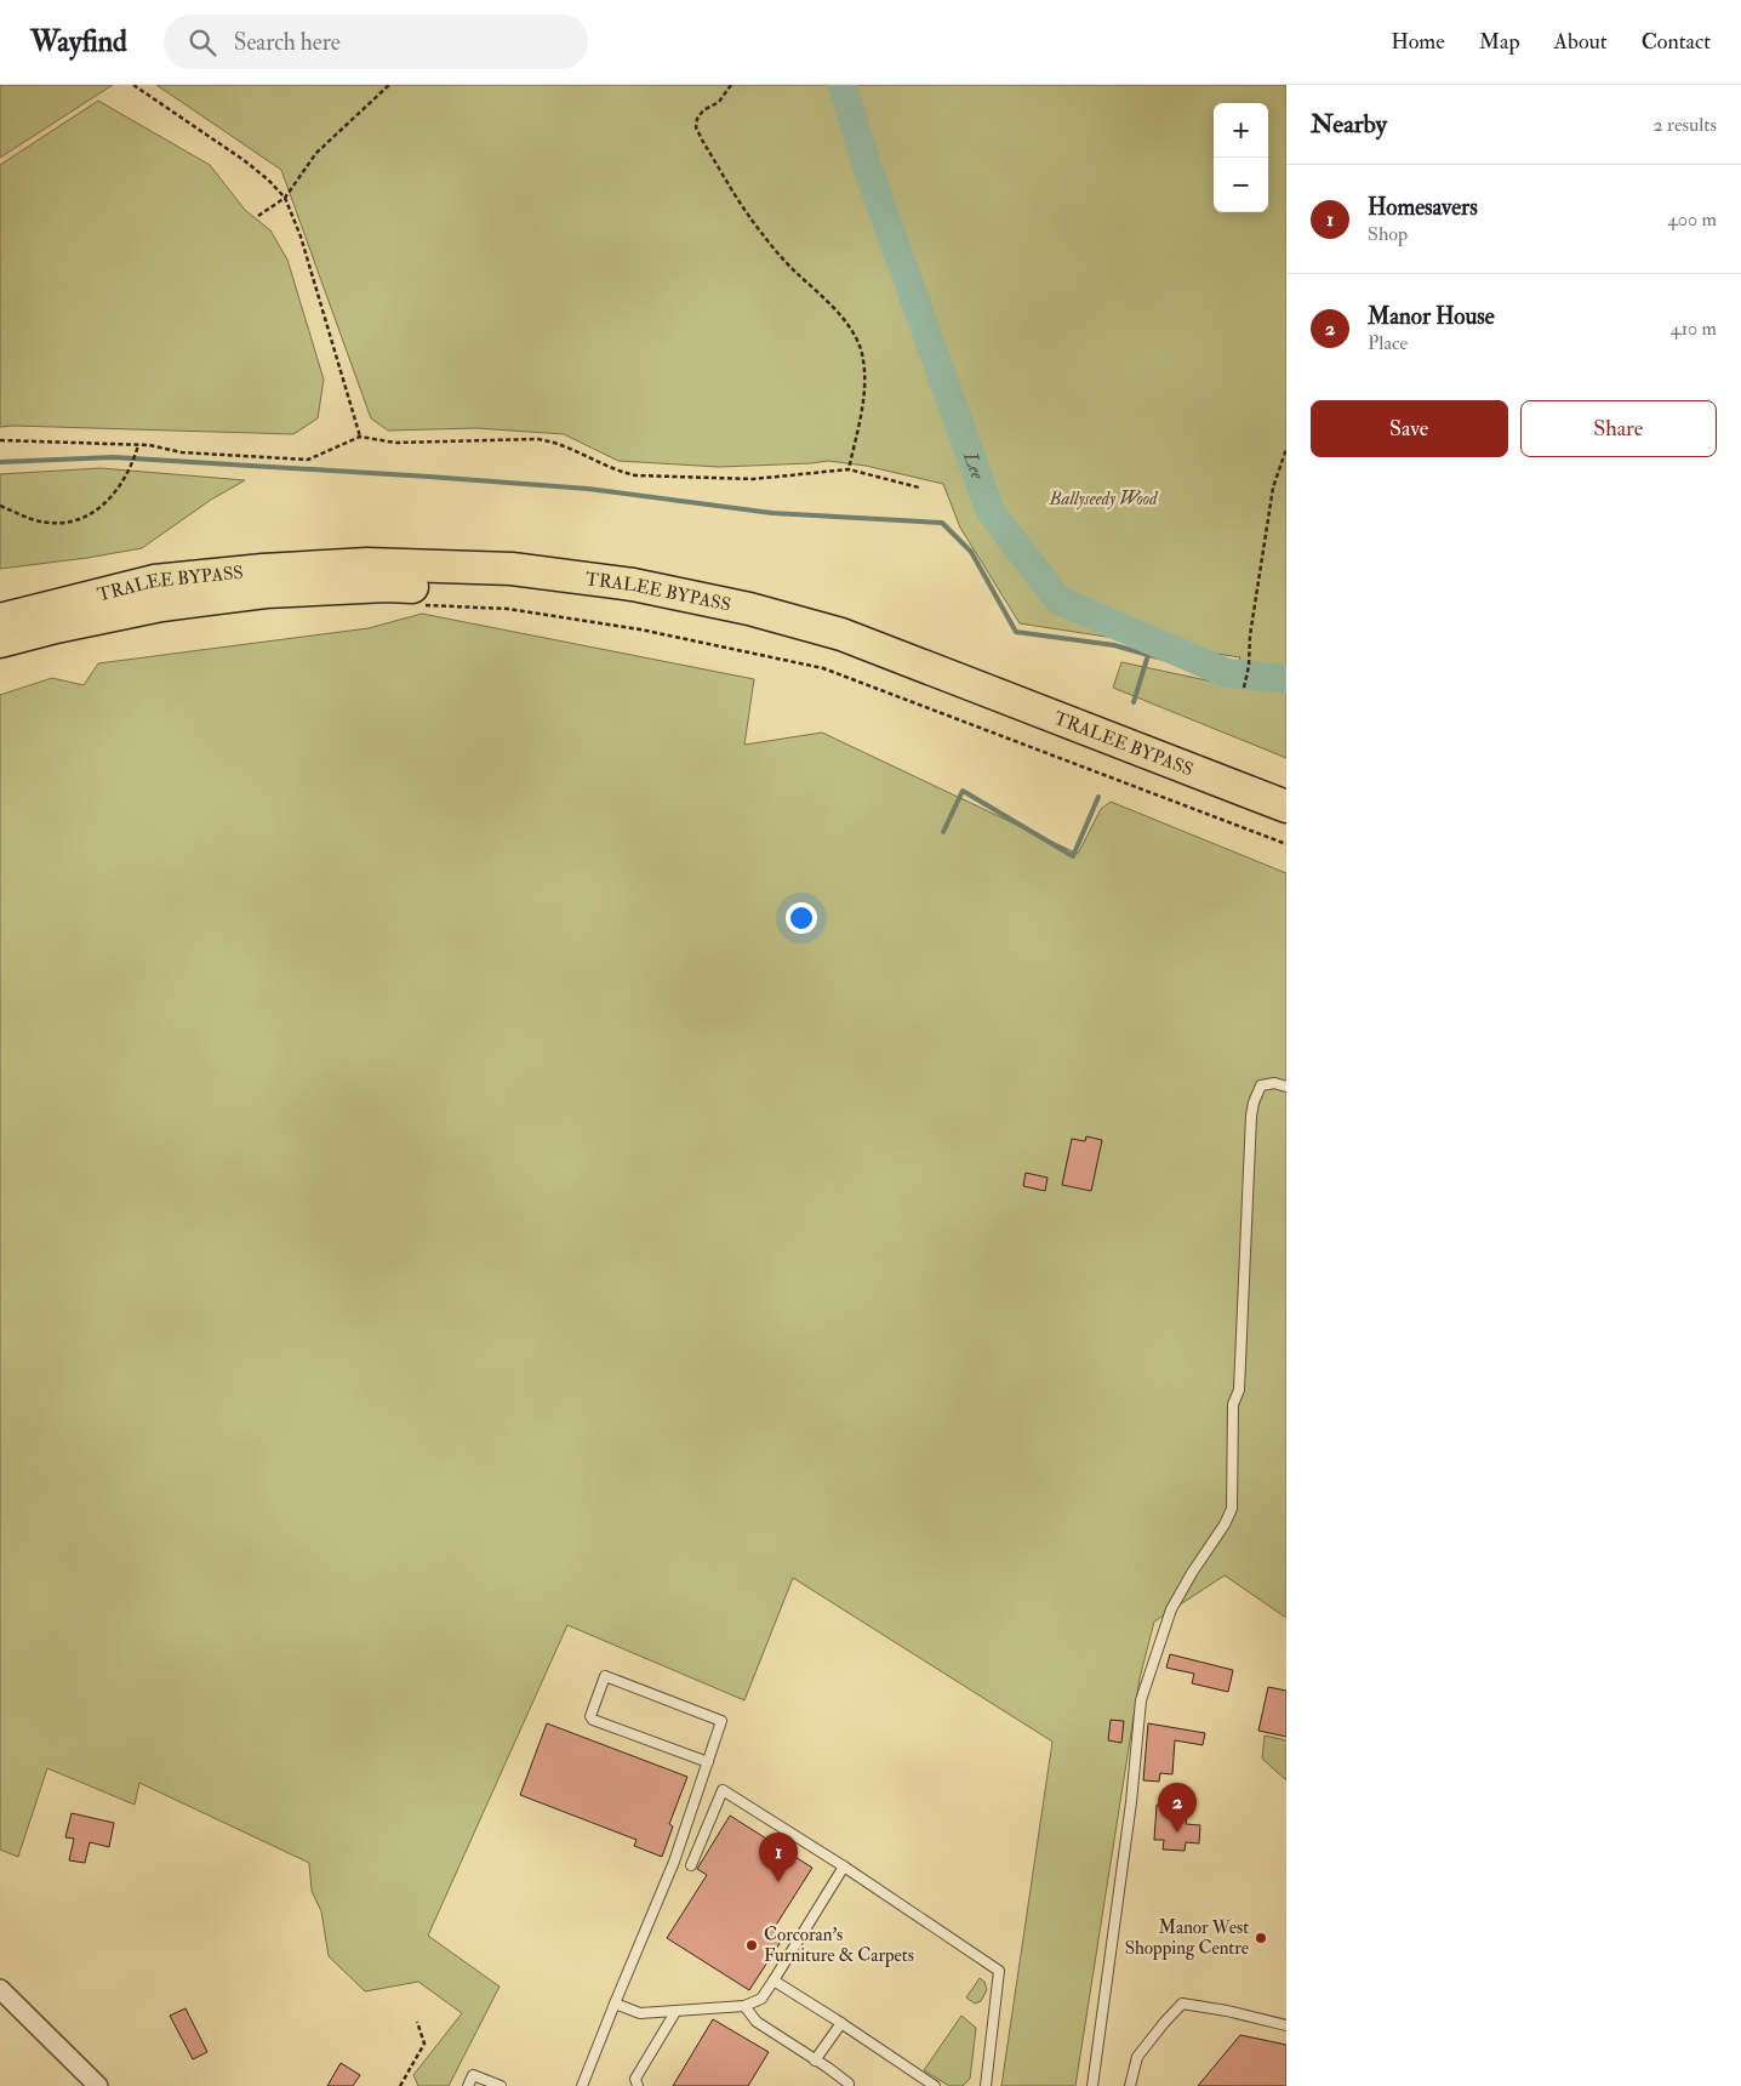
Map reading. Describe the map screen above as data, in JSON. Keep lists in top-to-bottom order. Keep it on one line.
{"streets":{"highway":["TRALEE BYPASS"]},"water":["Lee"],"parks":["Ballyseedy Wood"],"places":["Manor West Shopping Centre","Corcoran's Furniture & Carpets"],"page":{"header":"Wayfind","search":"Search here","nav":["Home","Map","About","Contact"],"heading":["Nearby","2 results"],"map_buttons":["+","−"],"list":[{"mark":"1","name":"Homesavers","note":"Shop","value":"400 m"},{"mark":"2","name":"Manor House","note":"Place","value":"410 m"}],"buttons":["Save","Share"],"pins":["2","1"]}}
